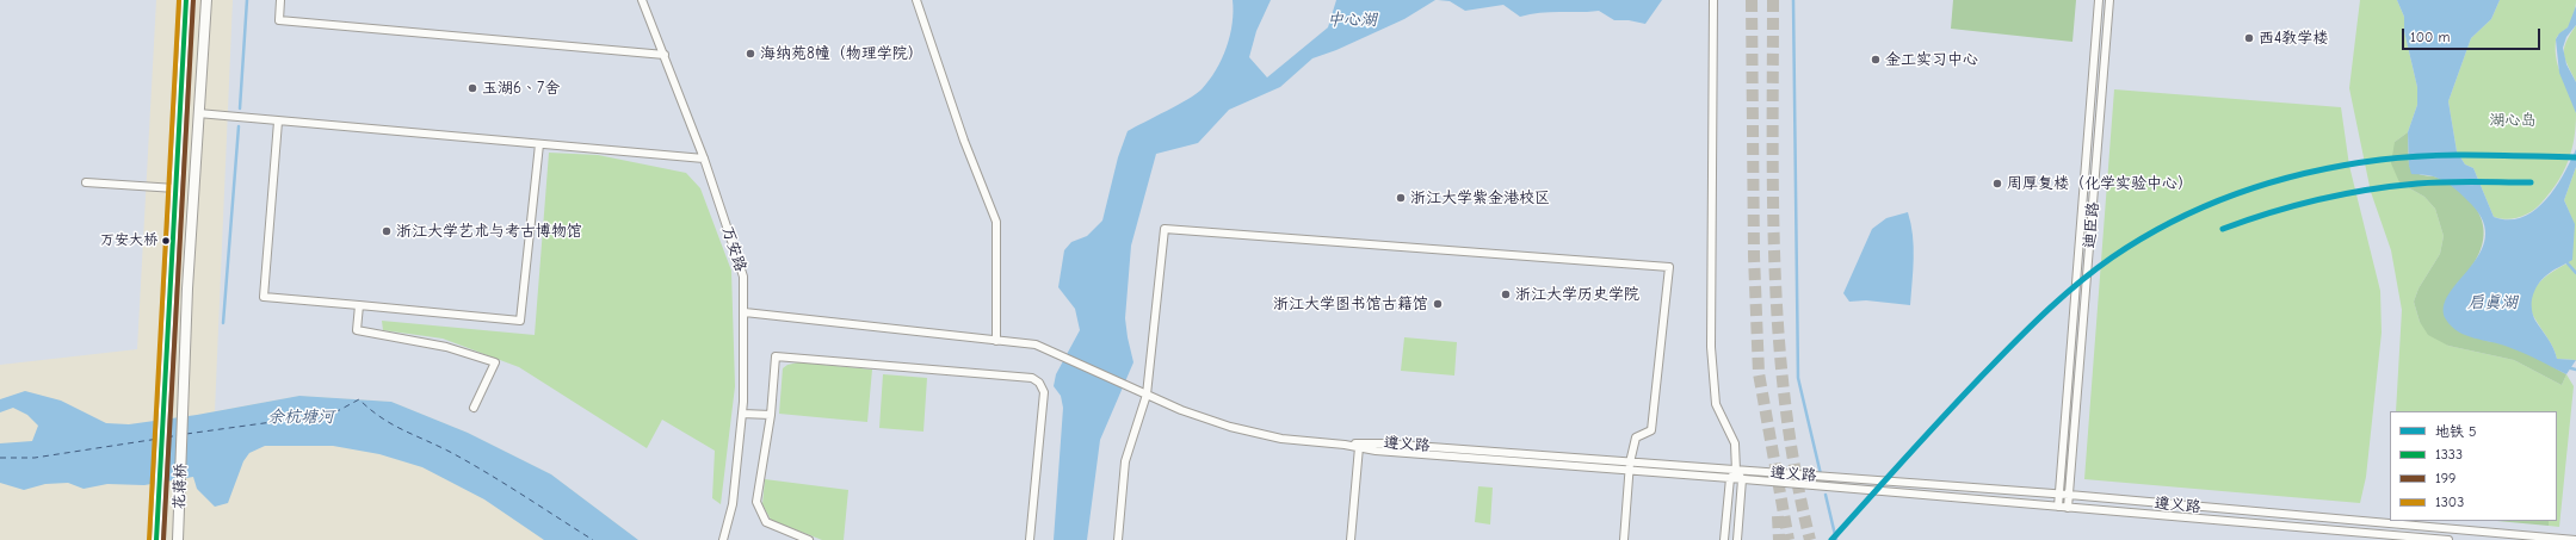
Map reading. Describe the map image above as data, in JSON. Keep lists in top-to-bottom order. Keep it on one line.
{"streets":{"main road":["花蒋桥"],"street":["迪臣路","万安路","遵义路"]},"crossings":[["迪臣路","遵义路"]],"water":["中心湖","启真湖","余杭塘河"],"parks":["湖心岛"],"places":["西4教学楼","海纳苑8幢（物理学院）","金工实习中心","玉湖6、7舍","周厚复楼（化学实验中心）","浙江大学紫金港校区","浙江大学艺术与考古博物馆","万安大桥","浙江大学历史学院","浙江大学图书馆古籍馆"],"lines":["transit line 1333","transit line 199","transit line 1303","metro line 5"],"legend":["地铁 5","1333","199","1303"],"scale_bar":"100 m"}
